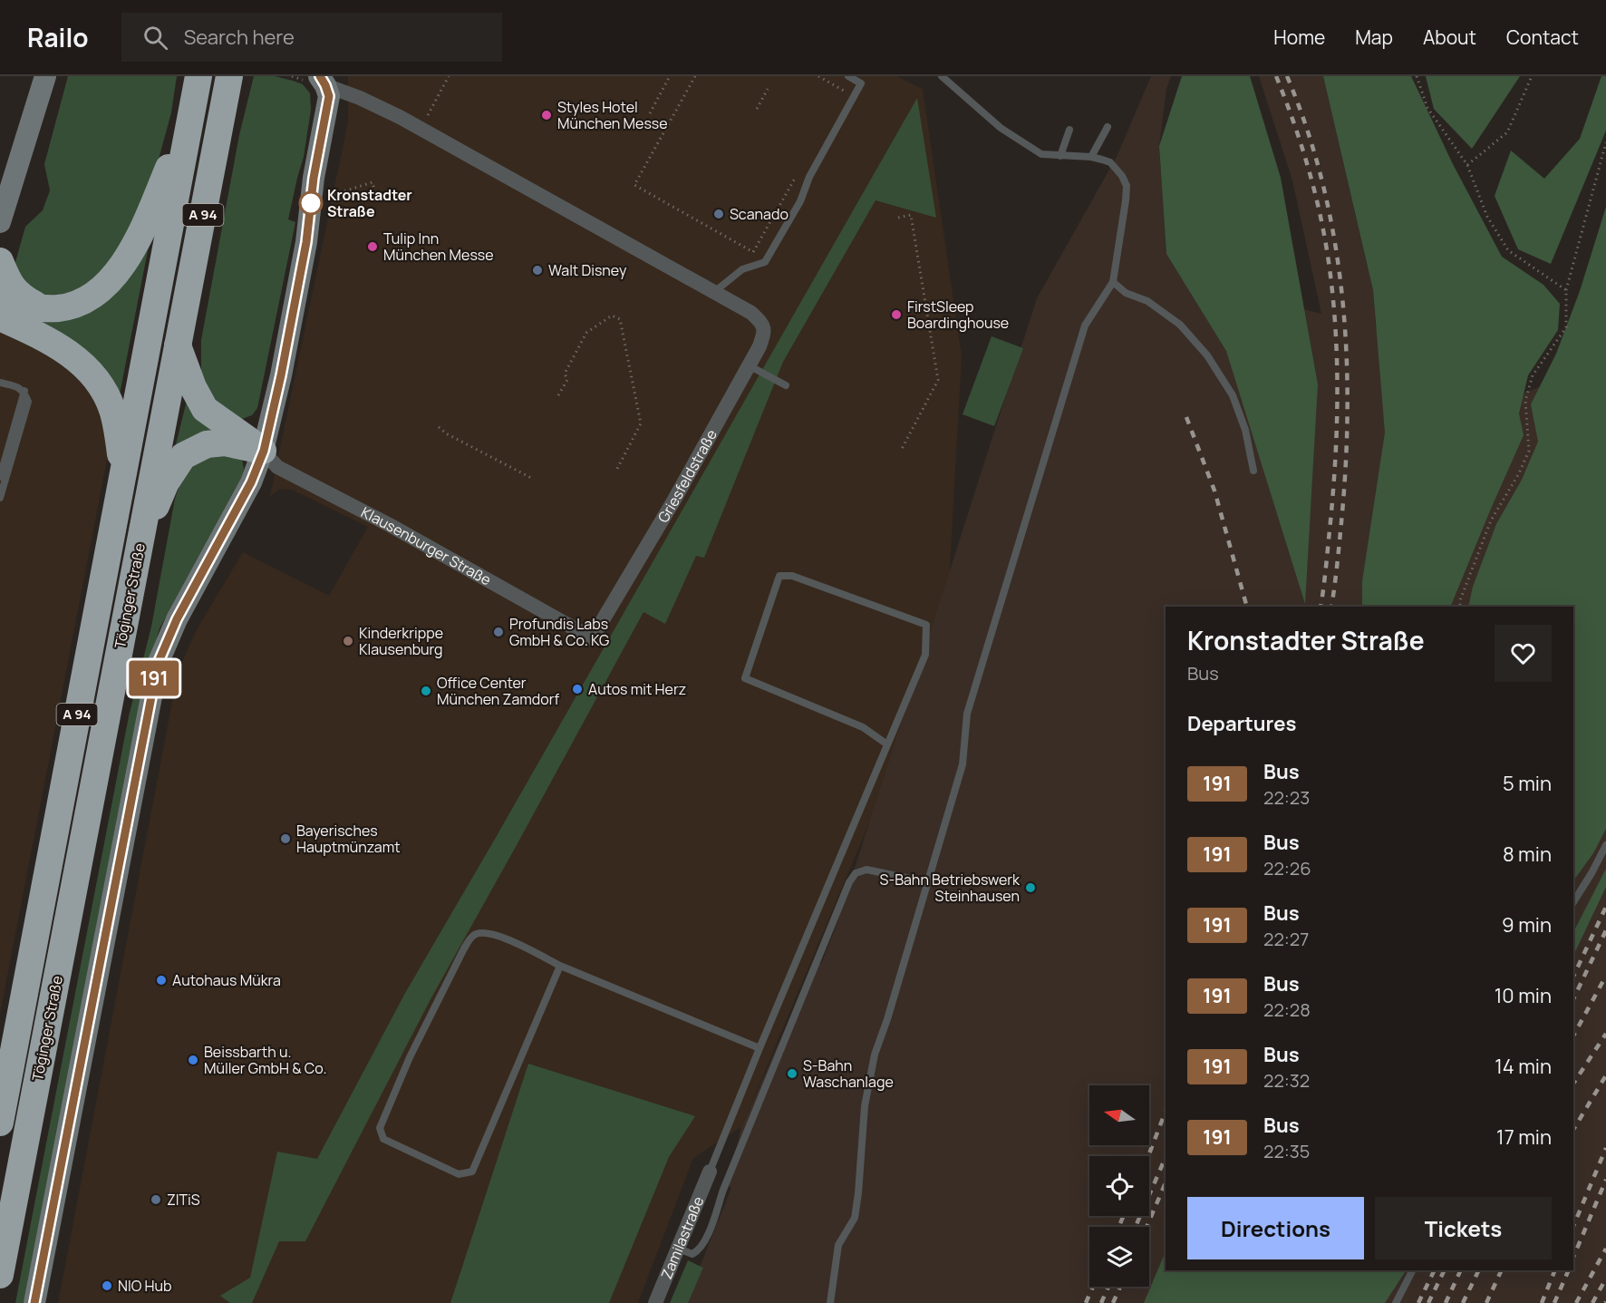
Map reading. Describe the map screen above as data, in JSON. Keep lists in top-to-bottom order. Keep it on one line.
{"streets":{"highway":["A 94","Töginger Straße"],"street":["Griesfeldstraße","Klausenburger Straße","Zamilastraße"]},"crossings":[["Griesfeldstraße","Klausenburger Straße"]],"places":["Styles Hotel München Messe","Kronstadter Straße","Scanado","Tulip Inn München Messe","Walt Disney","FirstSleep Boardinghouse","Profundis Labs GmbH & Co. KG","Kinderkrippe Klausenburg","Autos mit Herz","Office Center München Zamdorf","Bayerisches Hauptmünzamt","S-Bahn Betriebswerk Steinhausen","Autohaus Mükra","Beissbarth u. Müller GmbH & Co.","S-Bahn Waschanlage","ZITiS","NIO Hub"],"lines":["bus line 191"],"north":"left","page":{"header":"Railo","search":"Search here","nav":["Home","Map","About","Contact"],"on_map":"191","heading":[["Kronstadter Straße","Bus"],"Departures"],"list":[{"mark":"191","name":"Bus","note":"22:23","value":"5 min"},{"mark":"191","name":"Bus","note":"22:26","value":"8 min"},{"mark":"191","name":"Bus","note":"22:27","value":"9 min"},{"mark":"191","name":"Bus","note":"22:28","value":"10 min"},{"mark":"191","name":"Bus","note":"22:32","value":"14 min"},{"mark":"191","name":"Bus","note":"22:35","value":"17 min"}],"buttons":["Directions","Tickets"]}}
